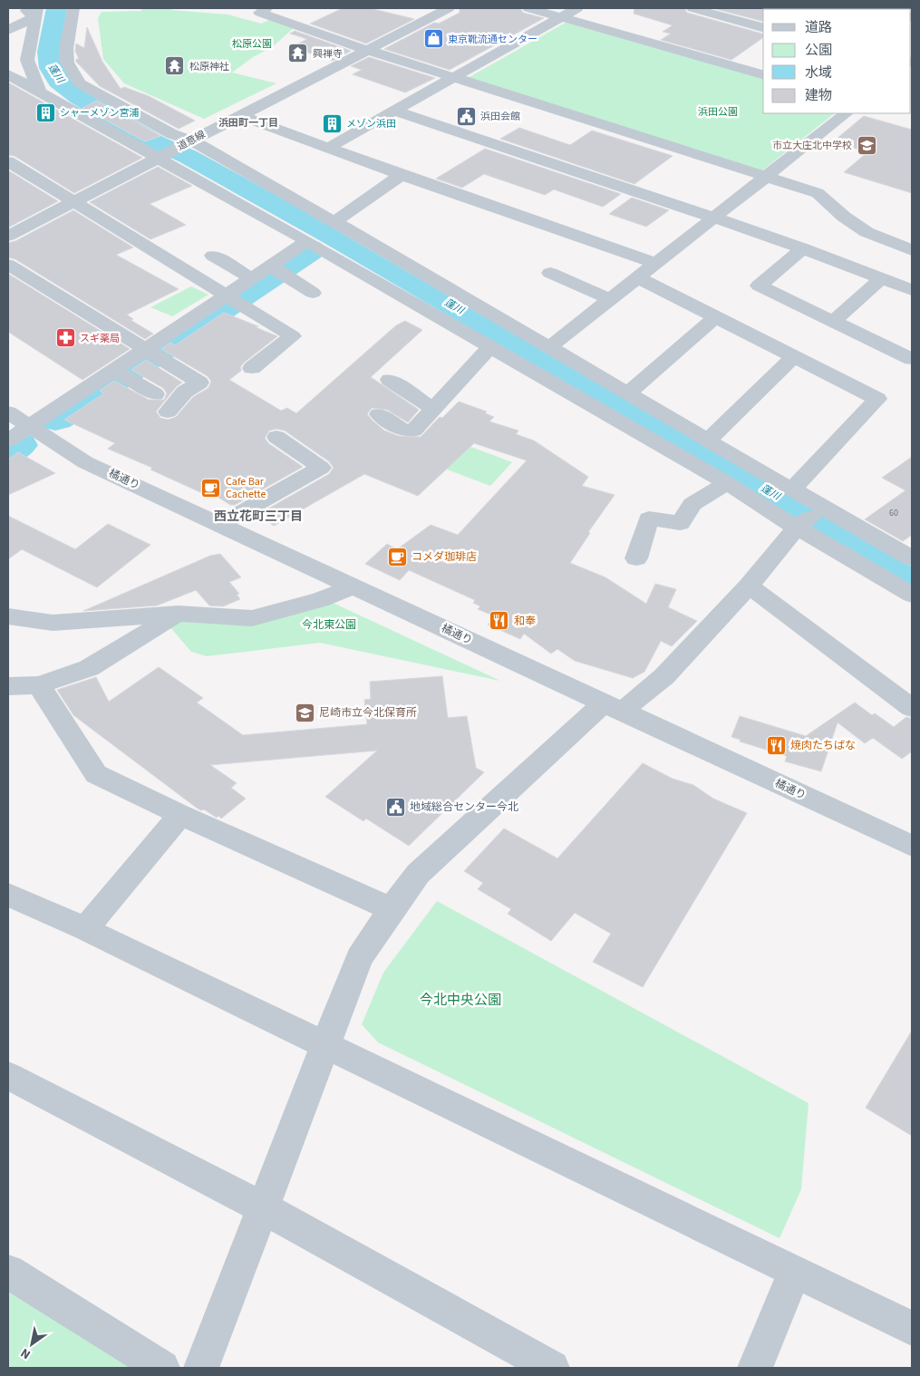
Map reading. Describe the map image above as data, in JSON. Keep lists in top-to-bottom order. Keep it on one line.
{"streets":{"street":["道意線","橘通り"]},"districts":["浜田町一丁目","西立花町三丁目"],"water":["蓬川"],"parks":["松原公園","浜田公園","今北東公園","今北中央公園"],"places":{"shop":["東京靴流通センター"],"temple":["興禅寺","松原神社"],"building":["シャーメゾン宮浦","メゾン浜田"],"public building":["浜田会館","地域総合センター今北"],"school or university":["市立大庄北中学校","尼崎市立今北保育所"],"pharmacy":["スギ薬局"],"cafe":["Cafe Bar Cachette","コメダ珈琲店"],"restaurant":["和奉","焼肉たちばな"]},"house_numbers":["60"],"legend":["道路","公園","水域","建物"],"north":"bottom left"}
